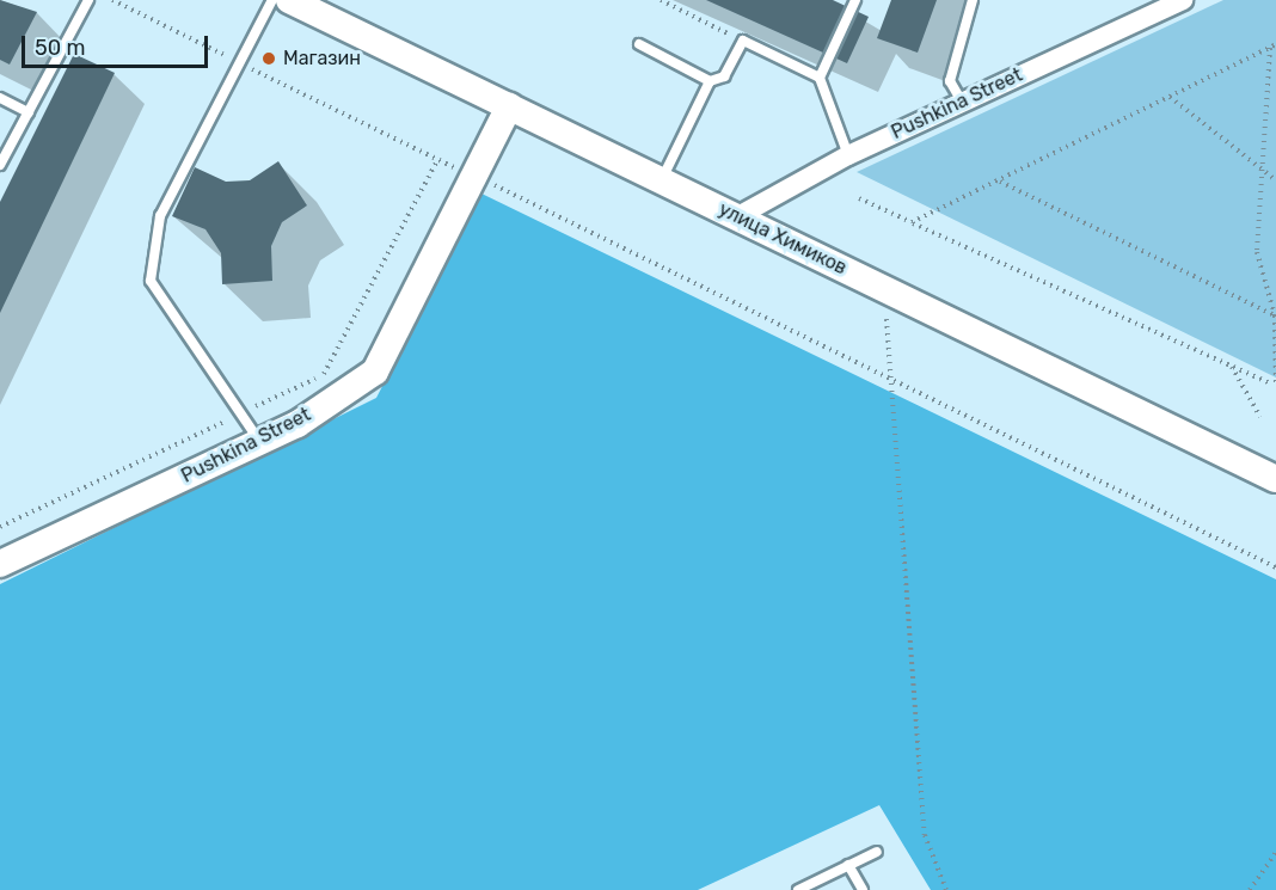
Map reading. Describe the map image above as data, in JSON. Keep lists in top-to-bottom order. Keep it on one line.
{"streets":{"street":["Pushkina Street","улица Химиков"]},"crossings":[["Pushkina Street","улица Химиков"]],"places":["Магазин"],"scale_bar":"50 m"}
